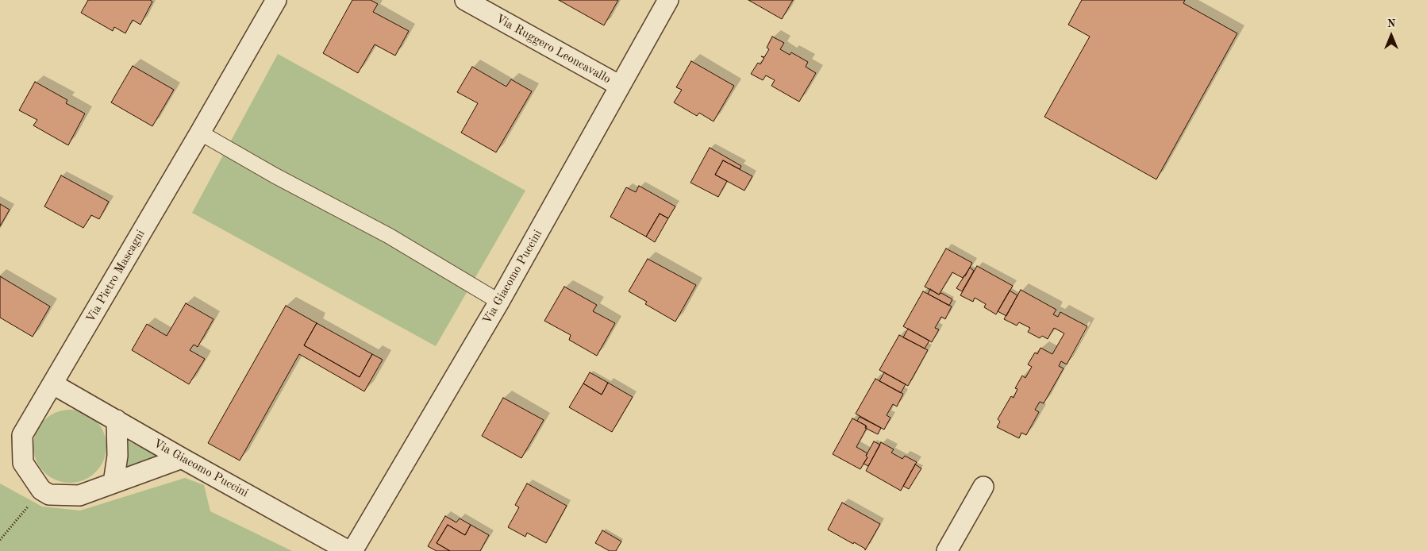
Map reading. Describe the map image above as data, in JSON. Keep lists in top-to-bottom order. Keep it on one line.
{"streets":{"street":["Via Ruggero Leoncavallo","Via Pietro Mascagni","Via Giacomo Puccini"]},"crossings":[["Via Ruggero Leoncavallo","Via Giacomo Puccini"],["Via Pietro Mascagni","Via Giacomo Puccini"]],"north":"top"}
